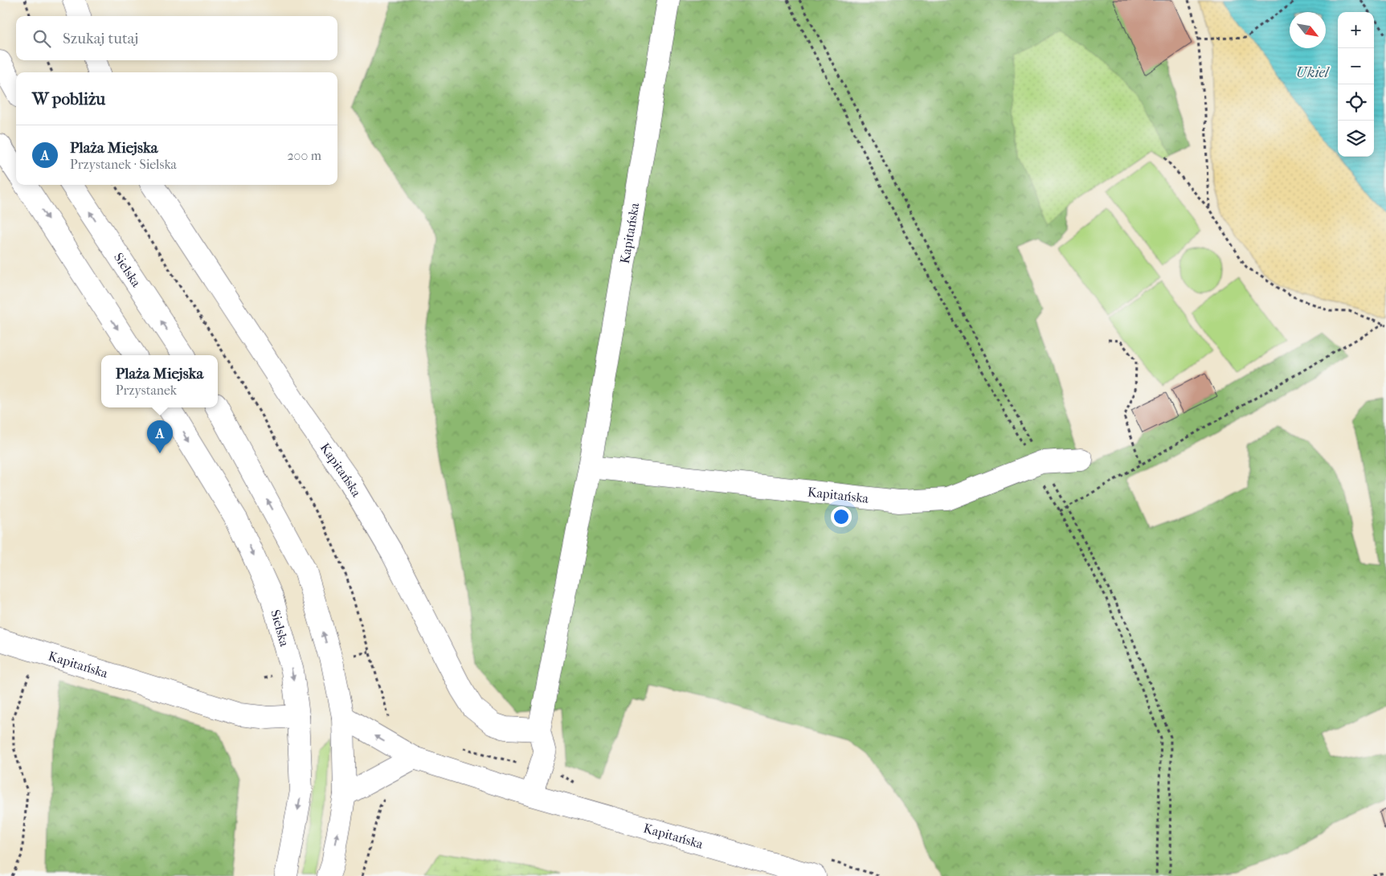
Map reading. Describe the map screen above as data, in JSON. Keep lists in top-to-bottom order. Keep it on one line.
{"streets":{"street":["Kapitańska","Sielska"]},"crossings":[["Kapitańska","Sielska"]],"water":["Ukiel"],"north":"bottom right","page":{"map_buttons":["+","−"],"search":"Szukaj tutaj","heading":"W pobliżu","list":[{"mark":"A","name":"Plaża Miejska","note":"Przystanek · Sielska","value":"200 m"}],"popup":["Plaża Miejska","Przystanek"],"pins":"A"}}
